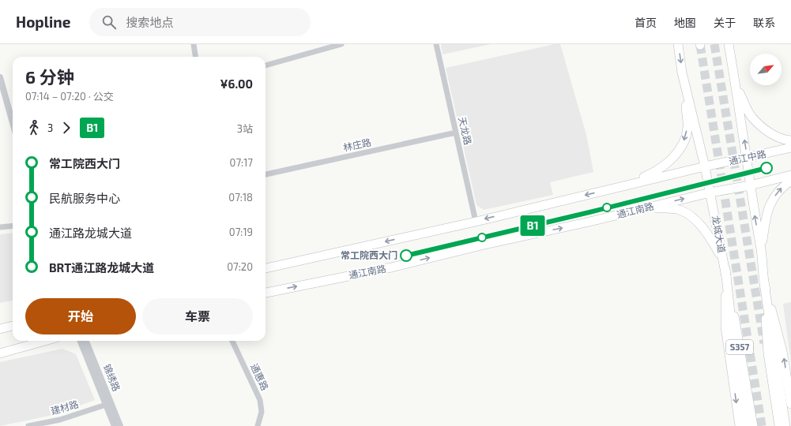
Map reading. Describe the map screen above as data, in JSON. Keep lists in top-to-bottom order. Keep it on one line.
{"streets":{"main road":["通江中路","通江南路","龙城大道","S357"],"street":["天龙路","林庄路","通惠路","锦绣路","建材路"]},"crossings":[["天龙路","林庄路"],["通江中路","龙城大道"],["通江中路","S357"],["通江南路","龙城大道"],["通江南路","S357"],["锦绣路","建材路"]],"places":["常工院西大门"],"lines":["bus line B1"],"north":"top right","page":{"header":"Hopline","search":"搜索地点","nav":["首页","地图","关于","联系"],"on_map":"B1","heading":["6 分钟","07:14 – 07:20 · 公交","¥6.00"],"legs":["3","B1","3站"],"list":[{"name":"常工院西大门","value":"07:17"},{"name":"民航服务中心","value":"07:18"},{"name":"通江路龙城大道","value":"07:19"},{"name":"BRT通江路龙城大道","value":"07:20"}],"buttons":["开始","车票"]}}
